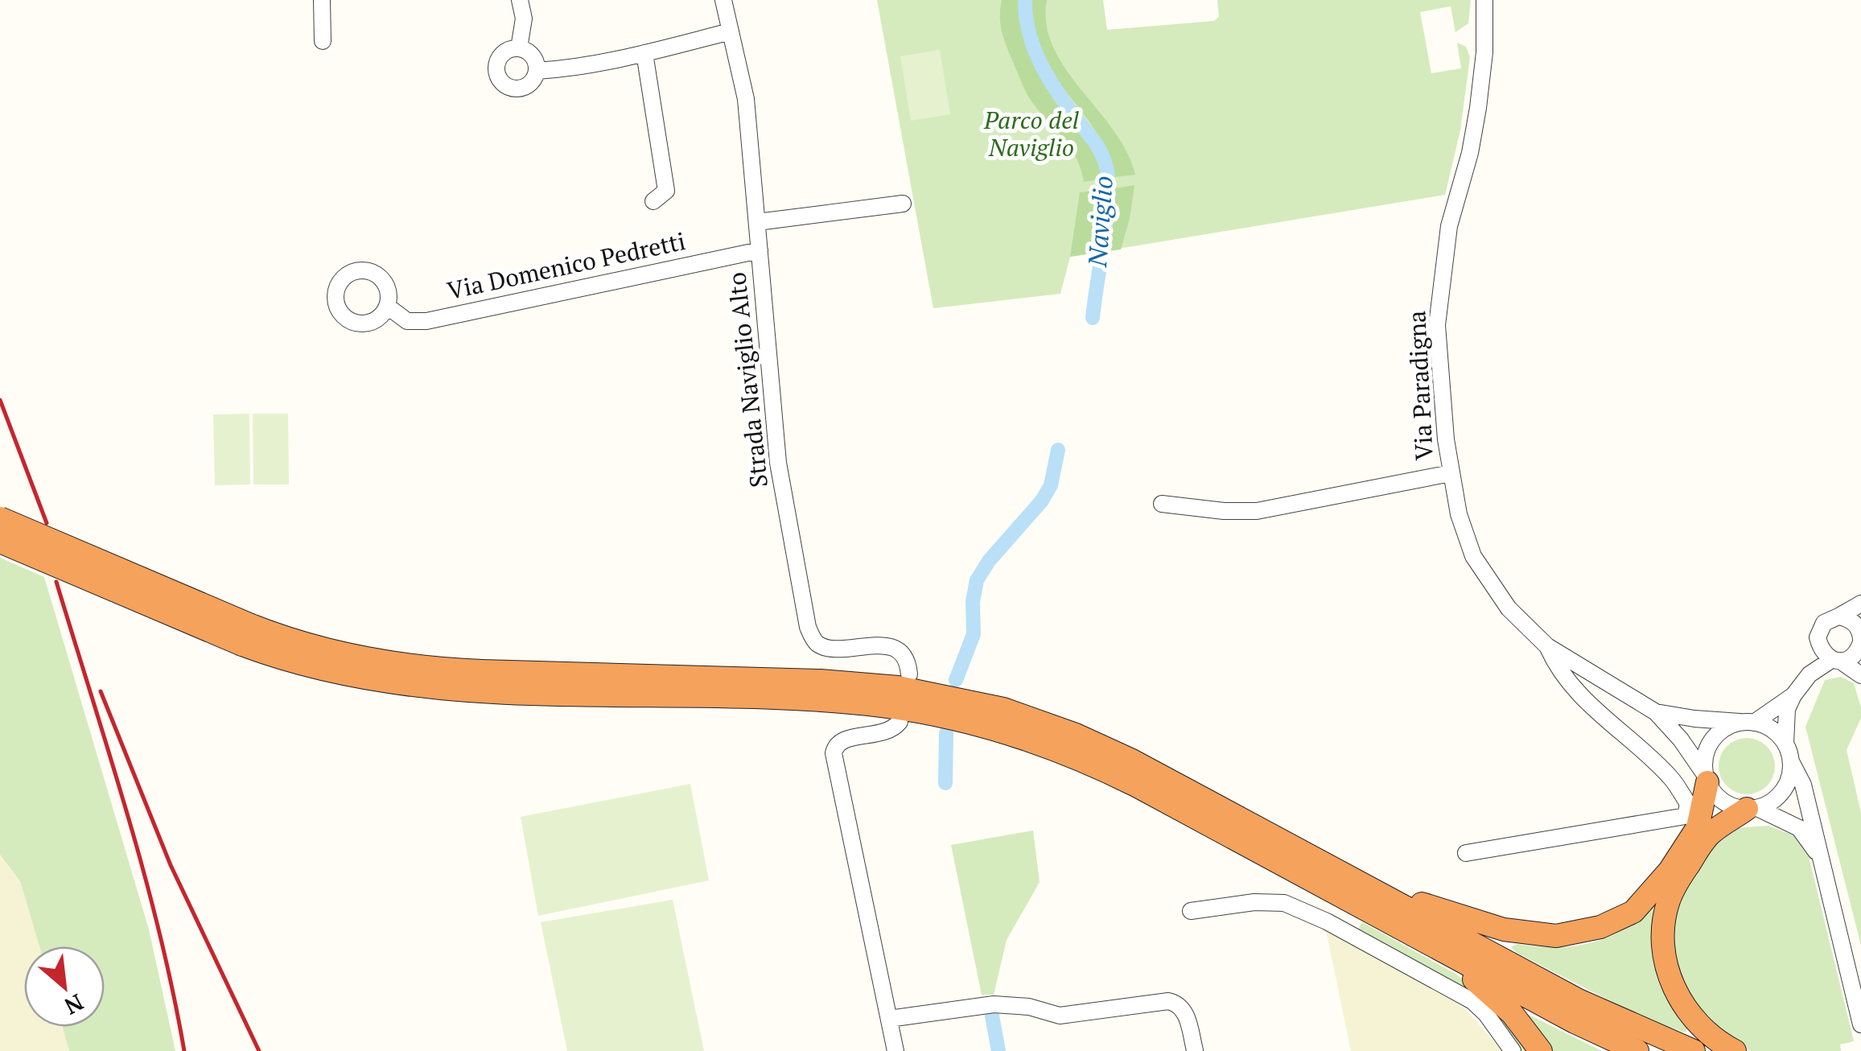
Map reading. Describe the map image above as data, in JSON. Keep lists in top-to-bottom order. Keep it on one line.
{"streets":{"street":["Via Domenico Pedretti","Strada Naviglio Alto","Via Paradigna"]},"crossings":[["Via Domenico Pedretti","Strada Naviglio Alto"]],"water":["Naviglio"],"parks":["Parco del Naviglio"],"north":"bottom right"}
